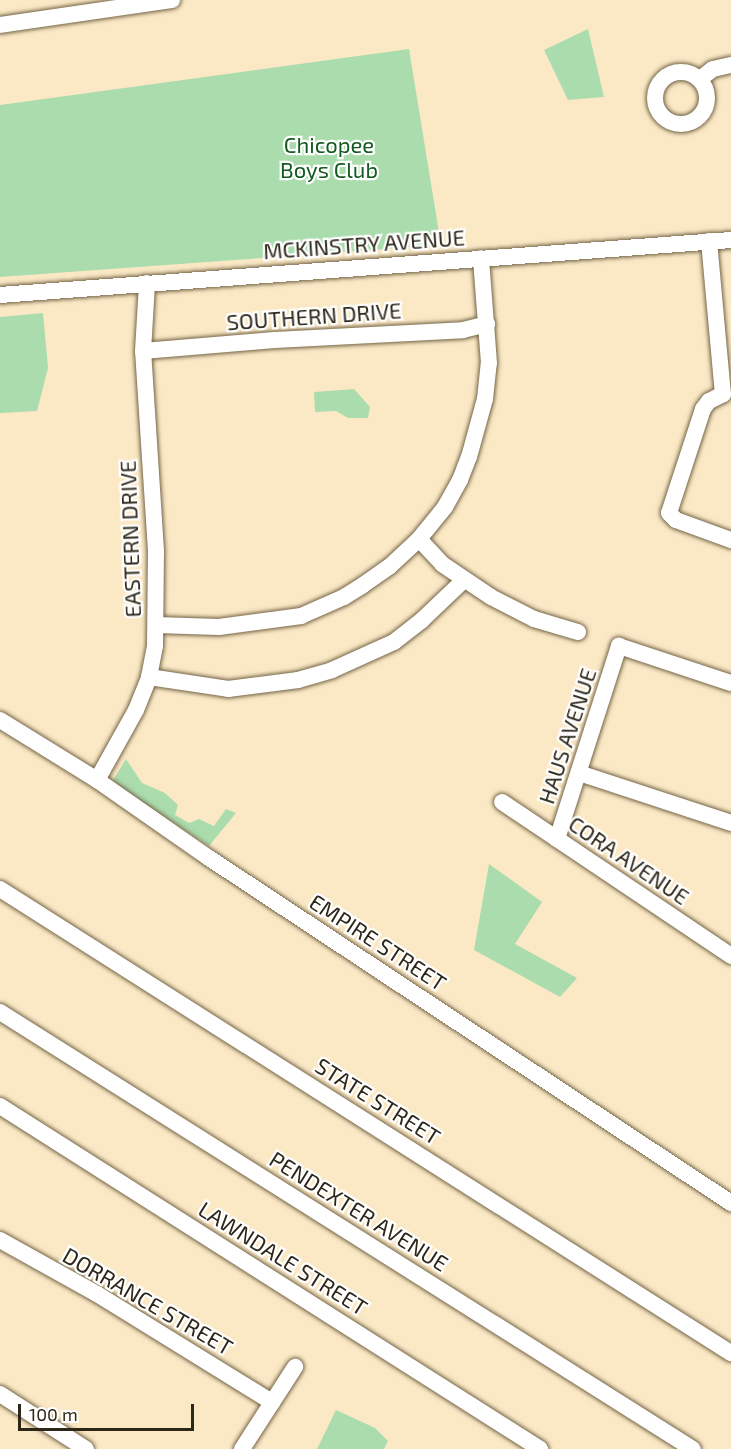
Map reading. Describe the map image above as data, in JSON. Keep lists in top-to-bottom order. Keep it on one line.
{"streets":{"street":["MCKINSTRY AVENUE","SOUTHERN DRIVE","EASTERN DRIVE","HAUS AVENUE","CORA AVENUE","EMPIRE STREET","STATE STREET","PENDEXTER AVENUE","LAWNDALE STREET","DORRANCE STREET"]},"crossings":[["MCKINSTRY AVENUE","EASTERN DRIVE"],["SOUTHERN DRIVE","EASTERN DRIVE"],["EASTERN DRIVE","EMPIRE STREET"],["HAUS AVENUE","CORA AVENUE"]],"parks":["Chicopee Boys Club"],"scale_bar":"100 m"}
